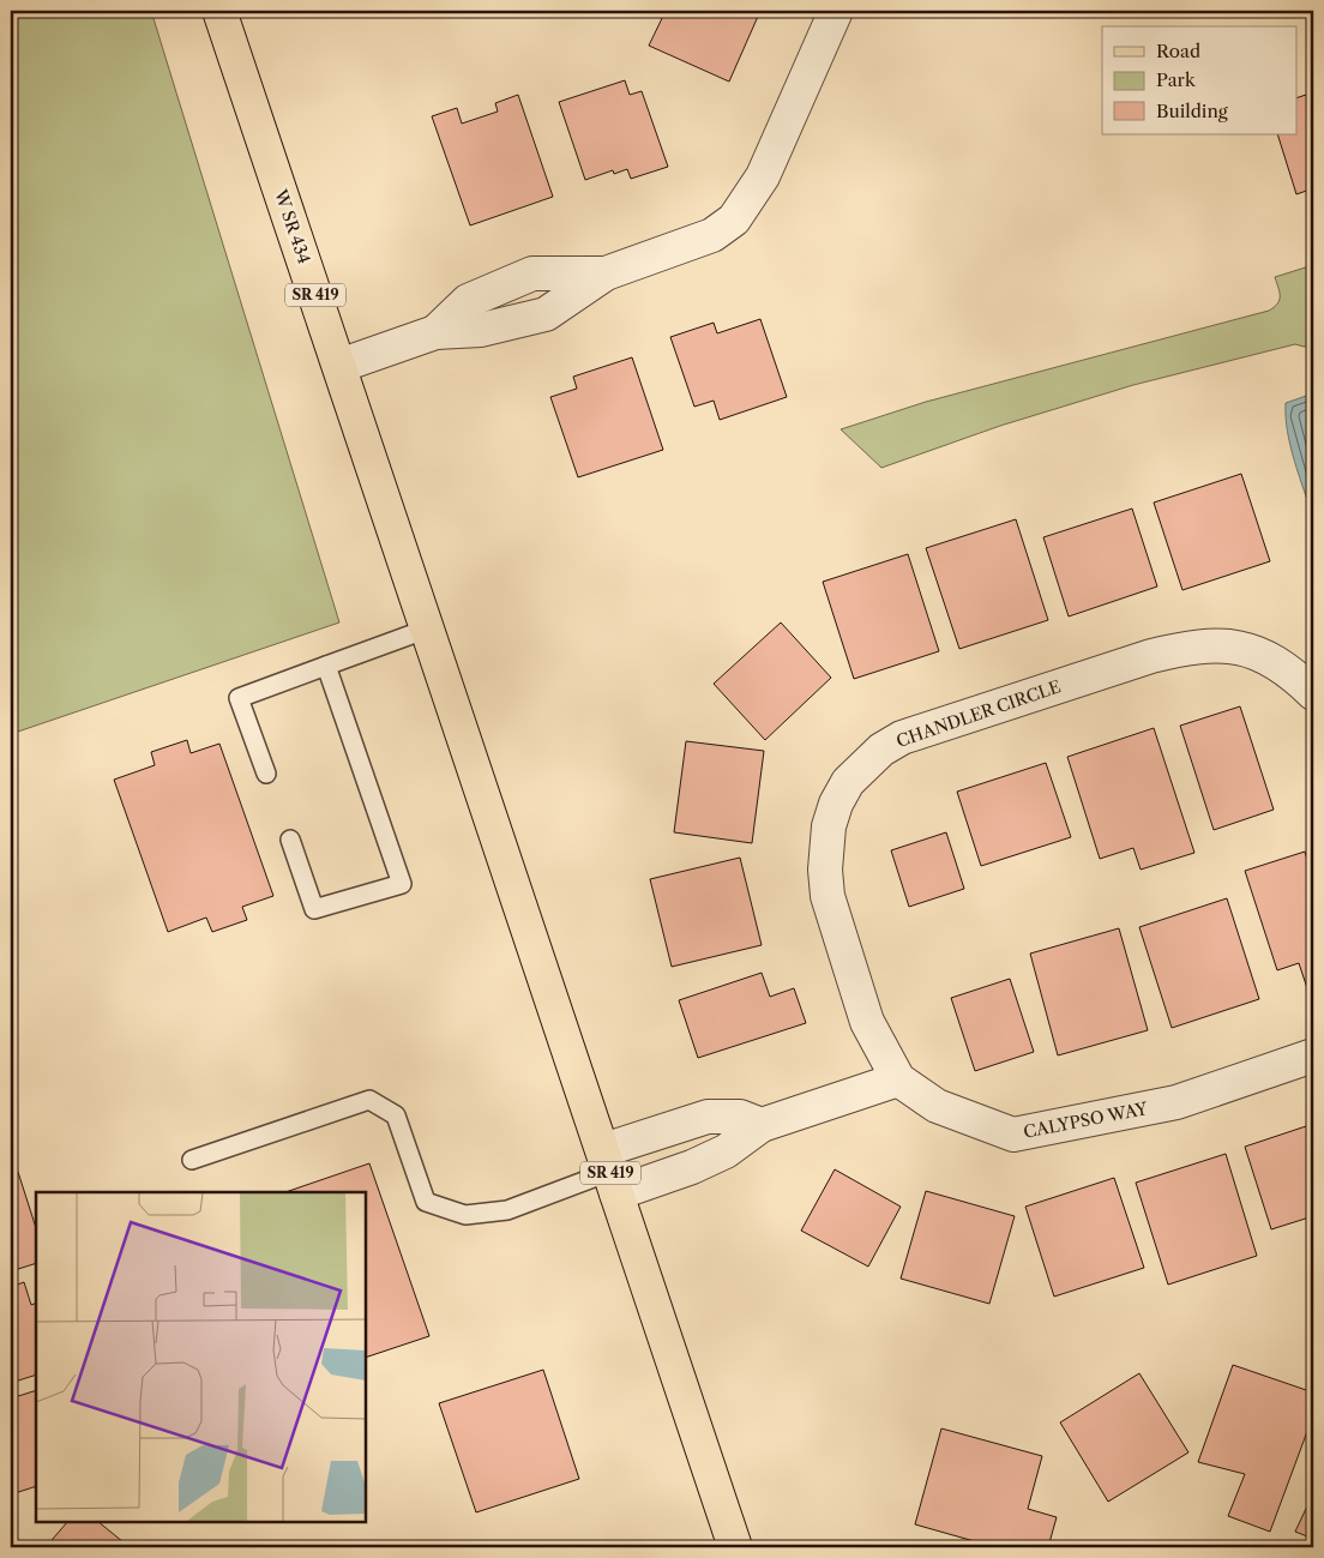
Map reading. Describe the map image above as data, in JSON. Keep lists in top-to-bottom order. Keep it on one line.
{"streets":{"main road":["W SR 434","SR 419"],"street":["CHANDLER CIRCLE","CALYPSO WAY"]},"crossings":[["W SR 434","SR 419"],["CHANDLER CIRCLE","CALYPSO WAY"]],"legend":["Road","Park","Building"]}
